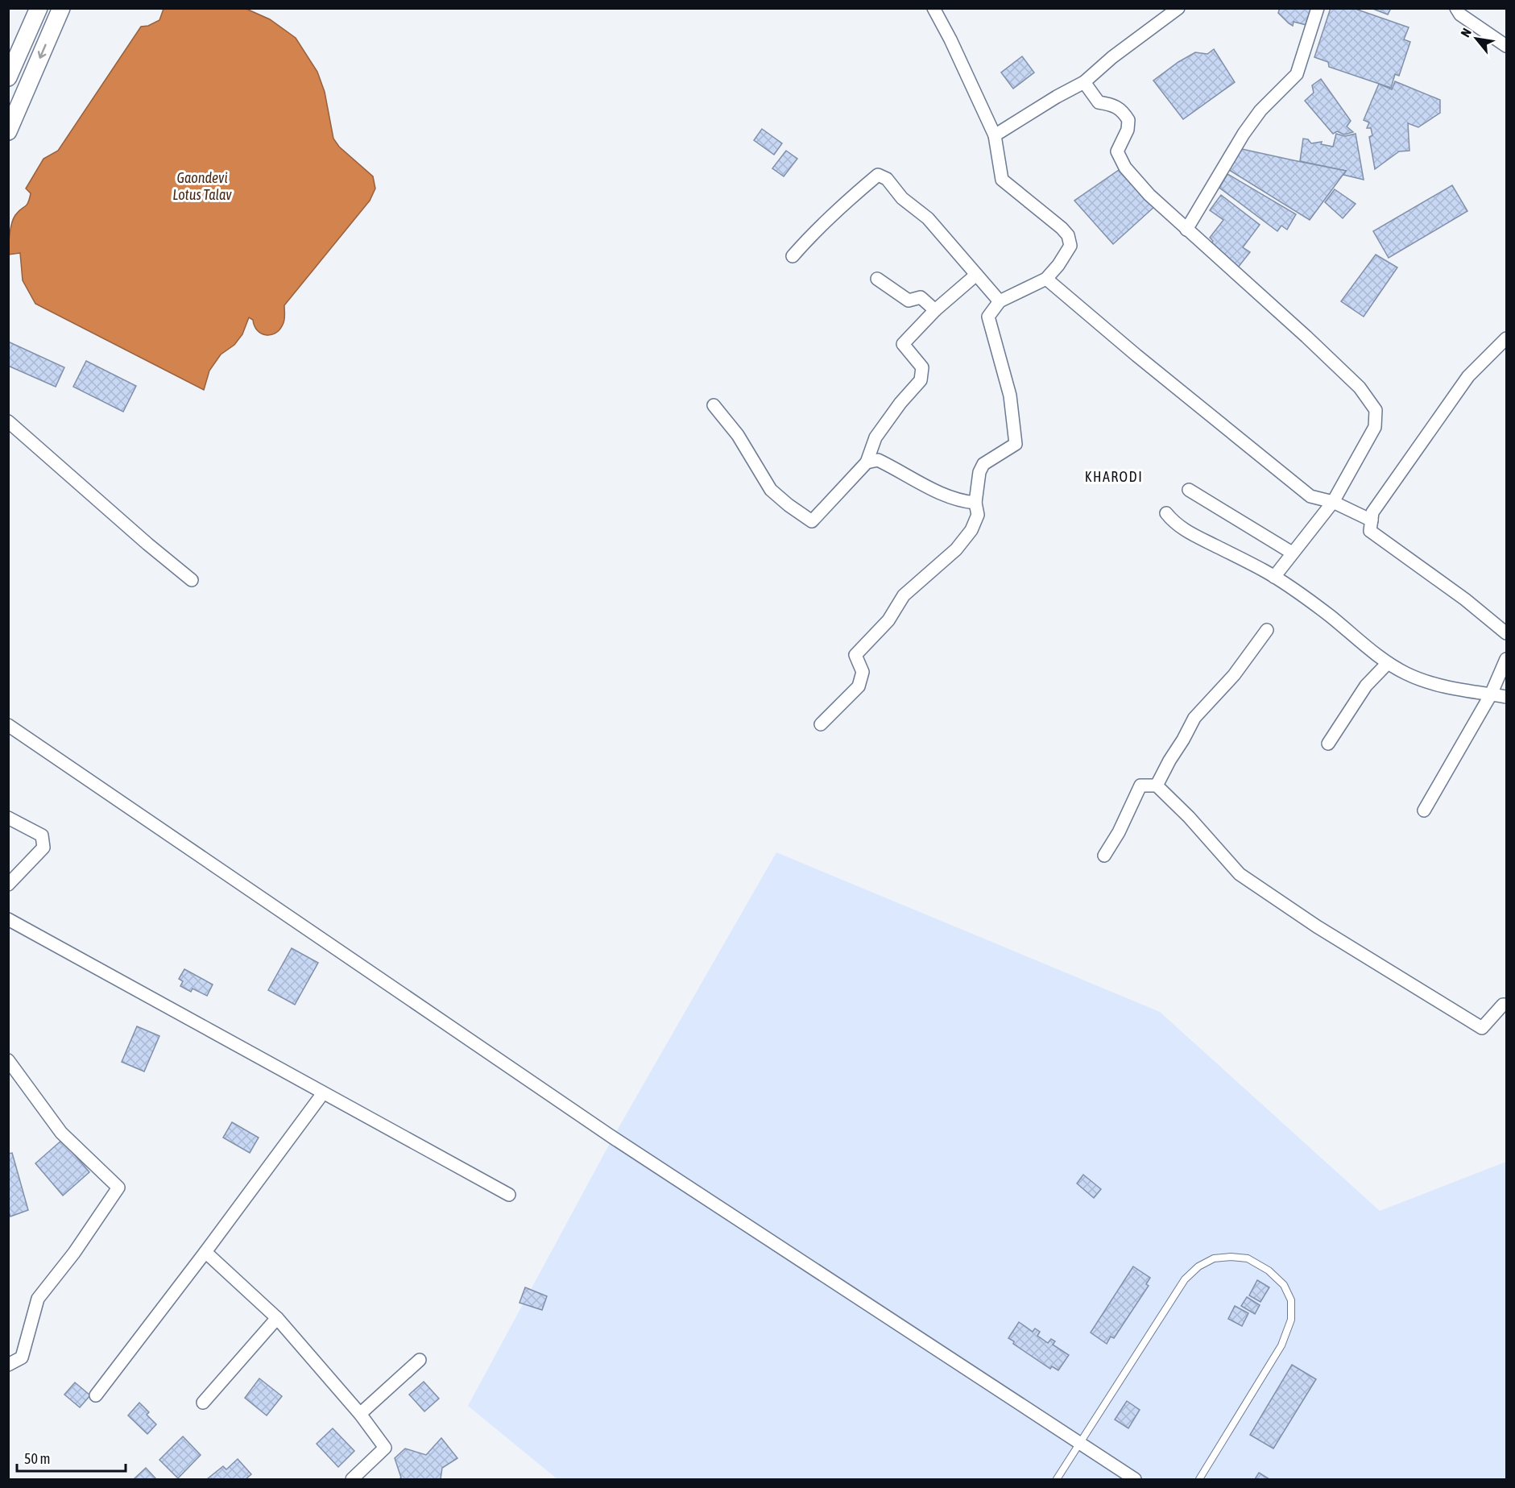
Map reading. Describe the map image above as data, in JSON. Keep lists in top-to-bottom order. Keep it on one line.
{"districts":["KHARODI"],"water":["Gaondevi Lotus Talav"],"scale_bar":"50 m","north":"top left"}
